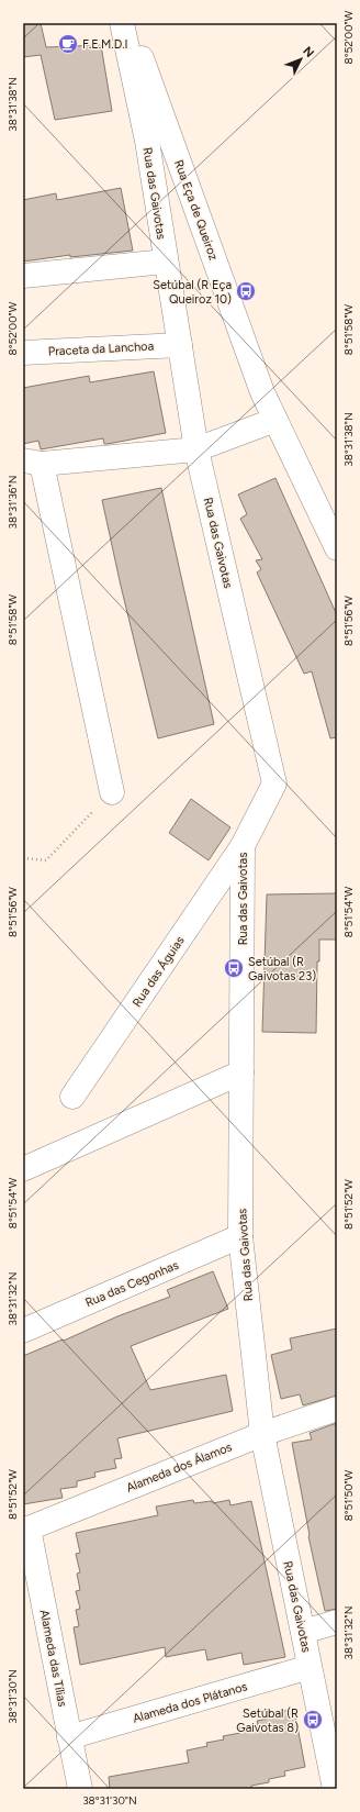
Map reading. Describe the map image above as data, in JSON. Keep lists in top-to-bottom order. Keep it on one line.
{"streets":{"street":["Rua das Gaivotas","Rua Eça de Queiroz","Praceta da Lanchoa","Rua das Águias","Rua das Cegonhas","Alameda dos Álamos","Alameda das Tílias","Alameda dos Plátanos"]},"crossings":[["Rua das Gaivotas","Praceta da Lanchoa"],["Rua das Gaivotas","Rua das Águias"],["Rua das Gaivotas","Rua das Cegonhas"],["Rua das Gaivotas","Alameda dos Álamos"],["Rua das Gaivotas","Alameda dos Plátanos"],["Alameda dos Álamos","Alameda das Tílias"],["Alameda das Tílias","Alameda dos Plátanos"]],"places":{"cafe":["F.E.M.D.I"],"bus stop":["Setúbal (R Eça Queiroz 10)","Setúbal (R Gaivotas 23)","Setúbal (R Gaivotas 8)"]},"north":"top right","coordinates":["8°52'00\"W","38°31'38\"N","8°51'58\"W","38°31'36\"N","8°51'56\"W","8°51'54\"W","8°51'52\"W","38°31'32\"N","8°51'50\"W","38°31'30\"N"]}
